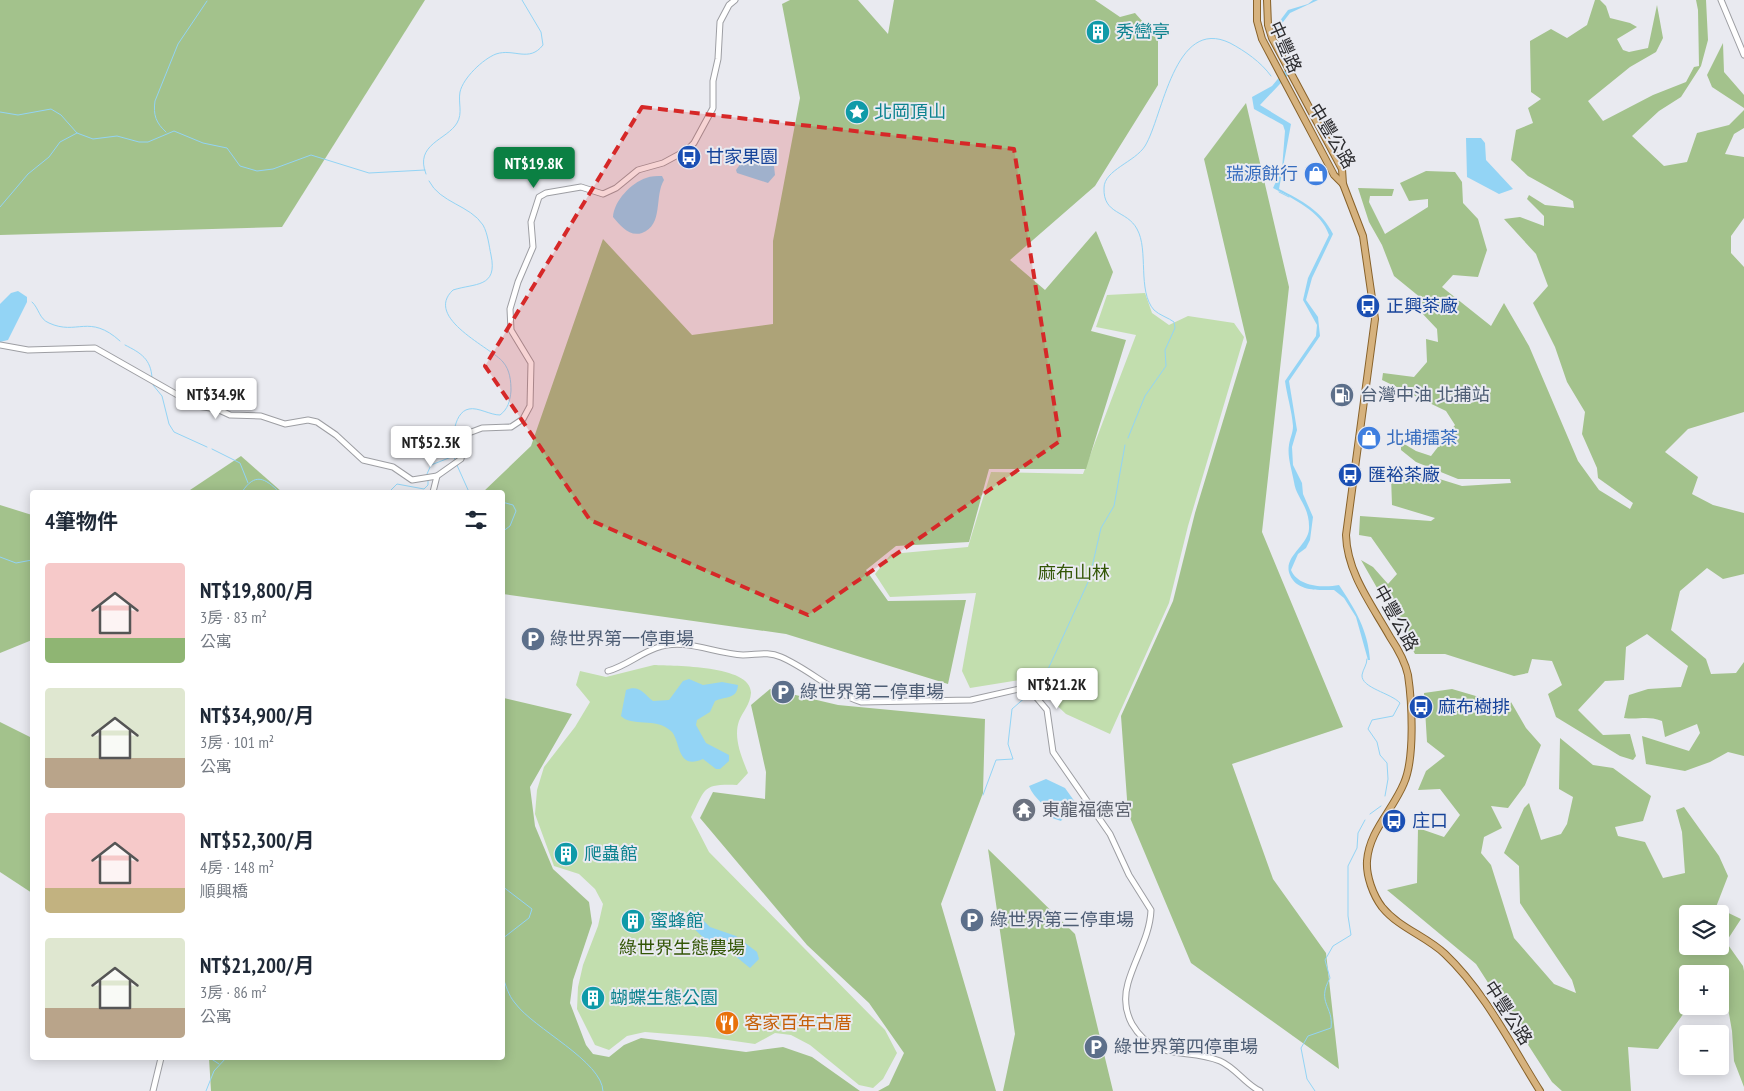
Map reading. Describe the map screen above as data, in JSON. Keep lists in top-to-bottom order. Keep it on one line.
{"streets":{"main road":["中豐路","中豐公路"]},"crossings":[["中豐路","中豐公路"]],"parks":["麻布山林","綠世界生態農場"],"places":{"building":["秀巒亭","爬蟲館","蜜蜂館","蝴蝶生態公園"],"place":["北岡頂山"],"bus stop":["甘家果園","正興茶廠","匯裕茶廠","麻布樹排","庄口"],"shop":["瑞源餅行","北埔擂茶"],"fuel station":["台灣中油 北捕站"],"parking":["綠世界第一停車場","綠世界第二停車場","綠世界第三停車場","綠世界第四停車場"],"temple":["東龍福德宮"],"restaurant":["客家百年古厝"]},"page":{"price":["NT$19.8K","NT$34.9K","NT$52.3K","NT$21.2K"],"heading":"4筆物件","list":[{"name":"NT$19,800/月","note":"3房 · 83 m² · 公寓"},{"name":"NT$34,900/月","note":"3房 · 101 m² · 公寓"},{"name":"NT$52,300/月","note":"4房 · 148 m² · 順興橋"},{"name":"NT$21,200/月","note":"3房 · 86 m² · 公寓"}],"map_buttons":["+","−"]}}
